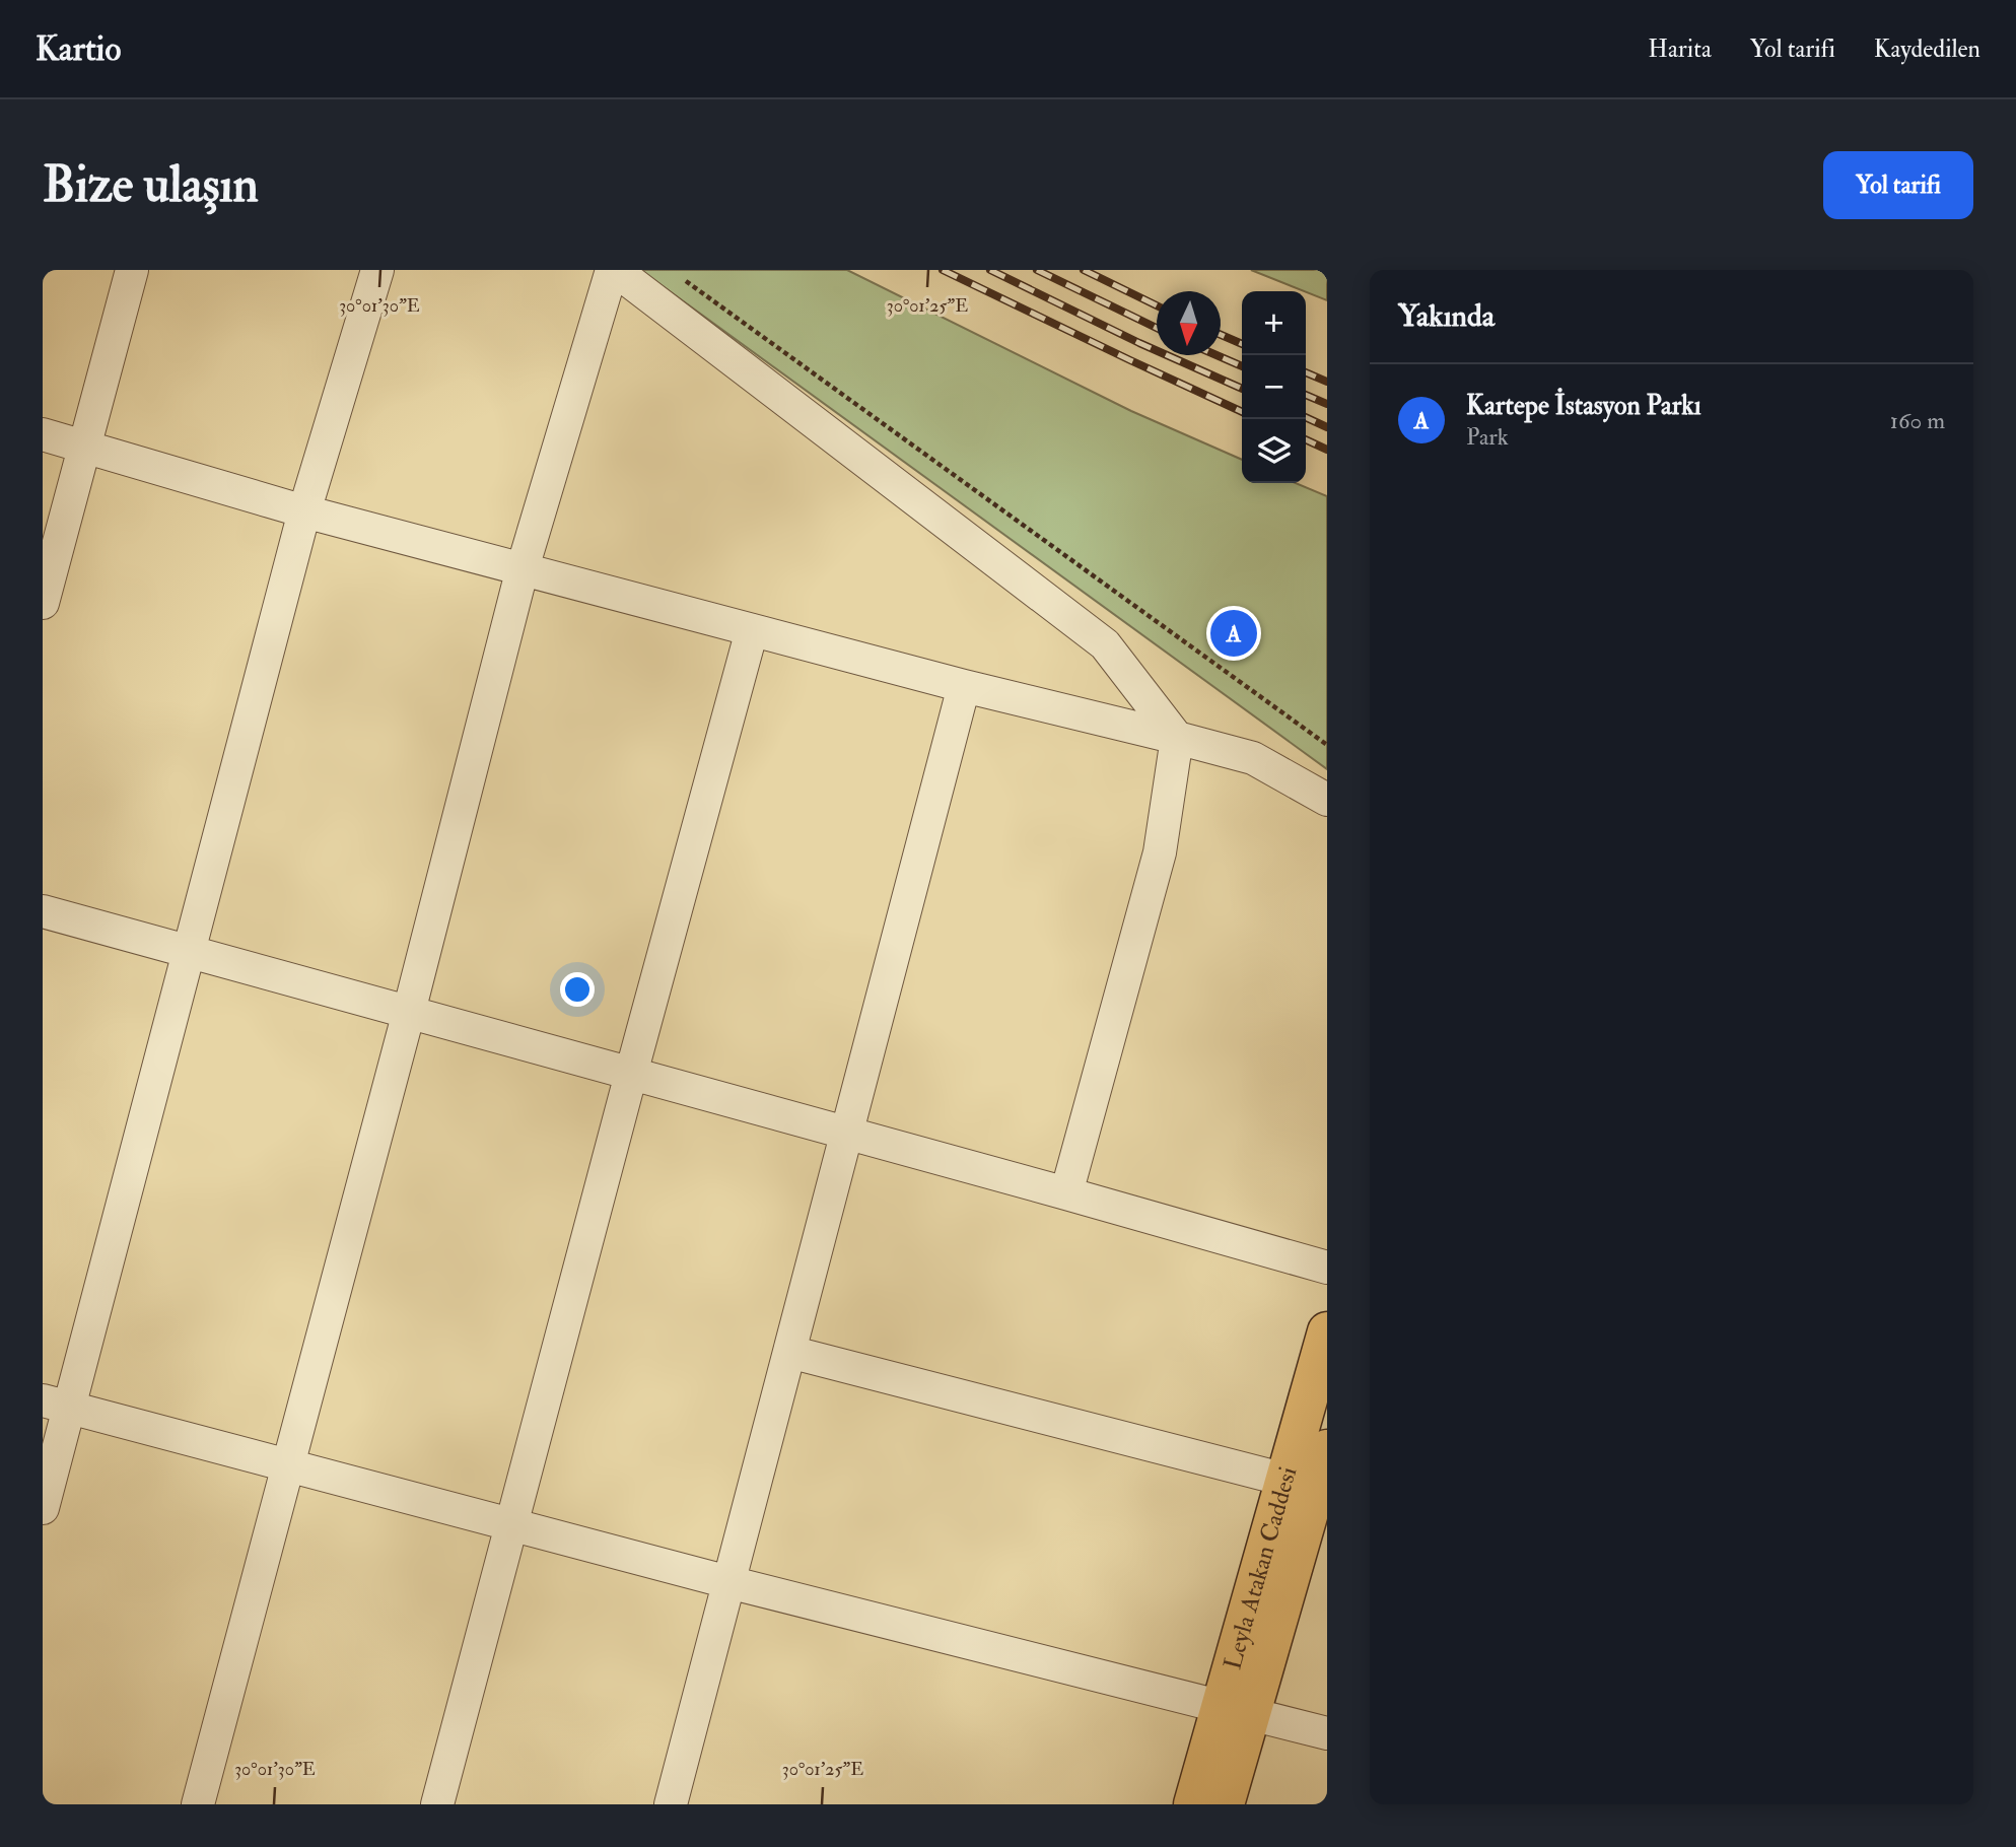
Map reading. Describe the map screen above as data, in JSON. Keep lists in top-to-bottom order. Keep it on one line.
{"streets":{"main road":["Leyla Atakan Caddesi"]},"north":"bottom","page":{"header":"Kartio","nav":["Harita","Yol tarifi","Kaydedilen"],"buttons":"Yol tarifi","title":"Bize ulaşın","heading":"Yakında","map_buttons":["+","−"],"list":[{"mark":"A","name":"Kartepe İstasyon Parkı","note":"Park","value":"160 m"}],"pins":"A"},"coordinates":["30°01'30\"E","30°01'25\"E"]}
